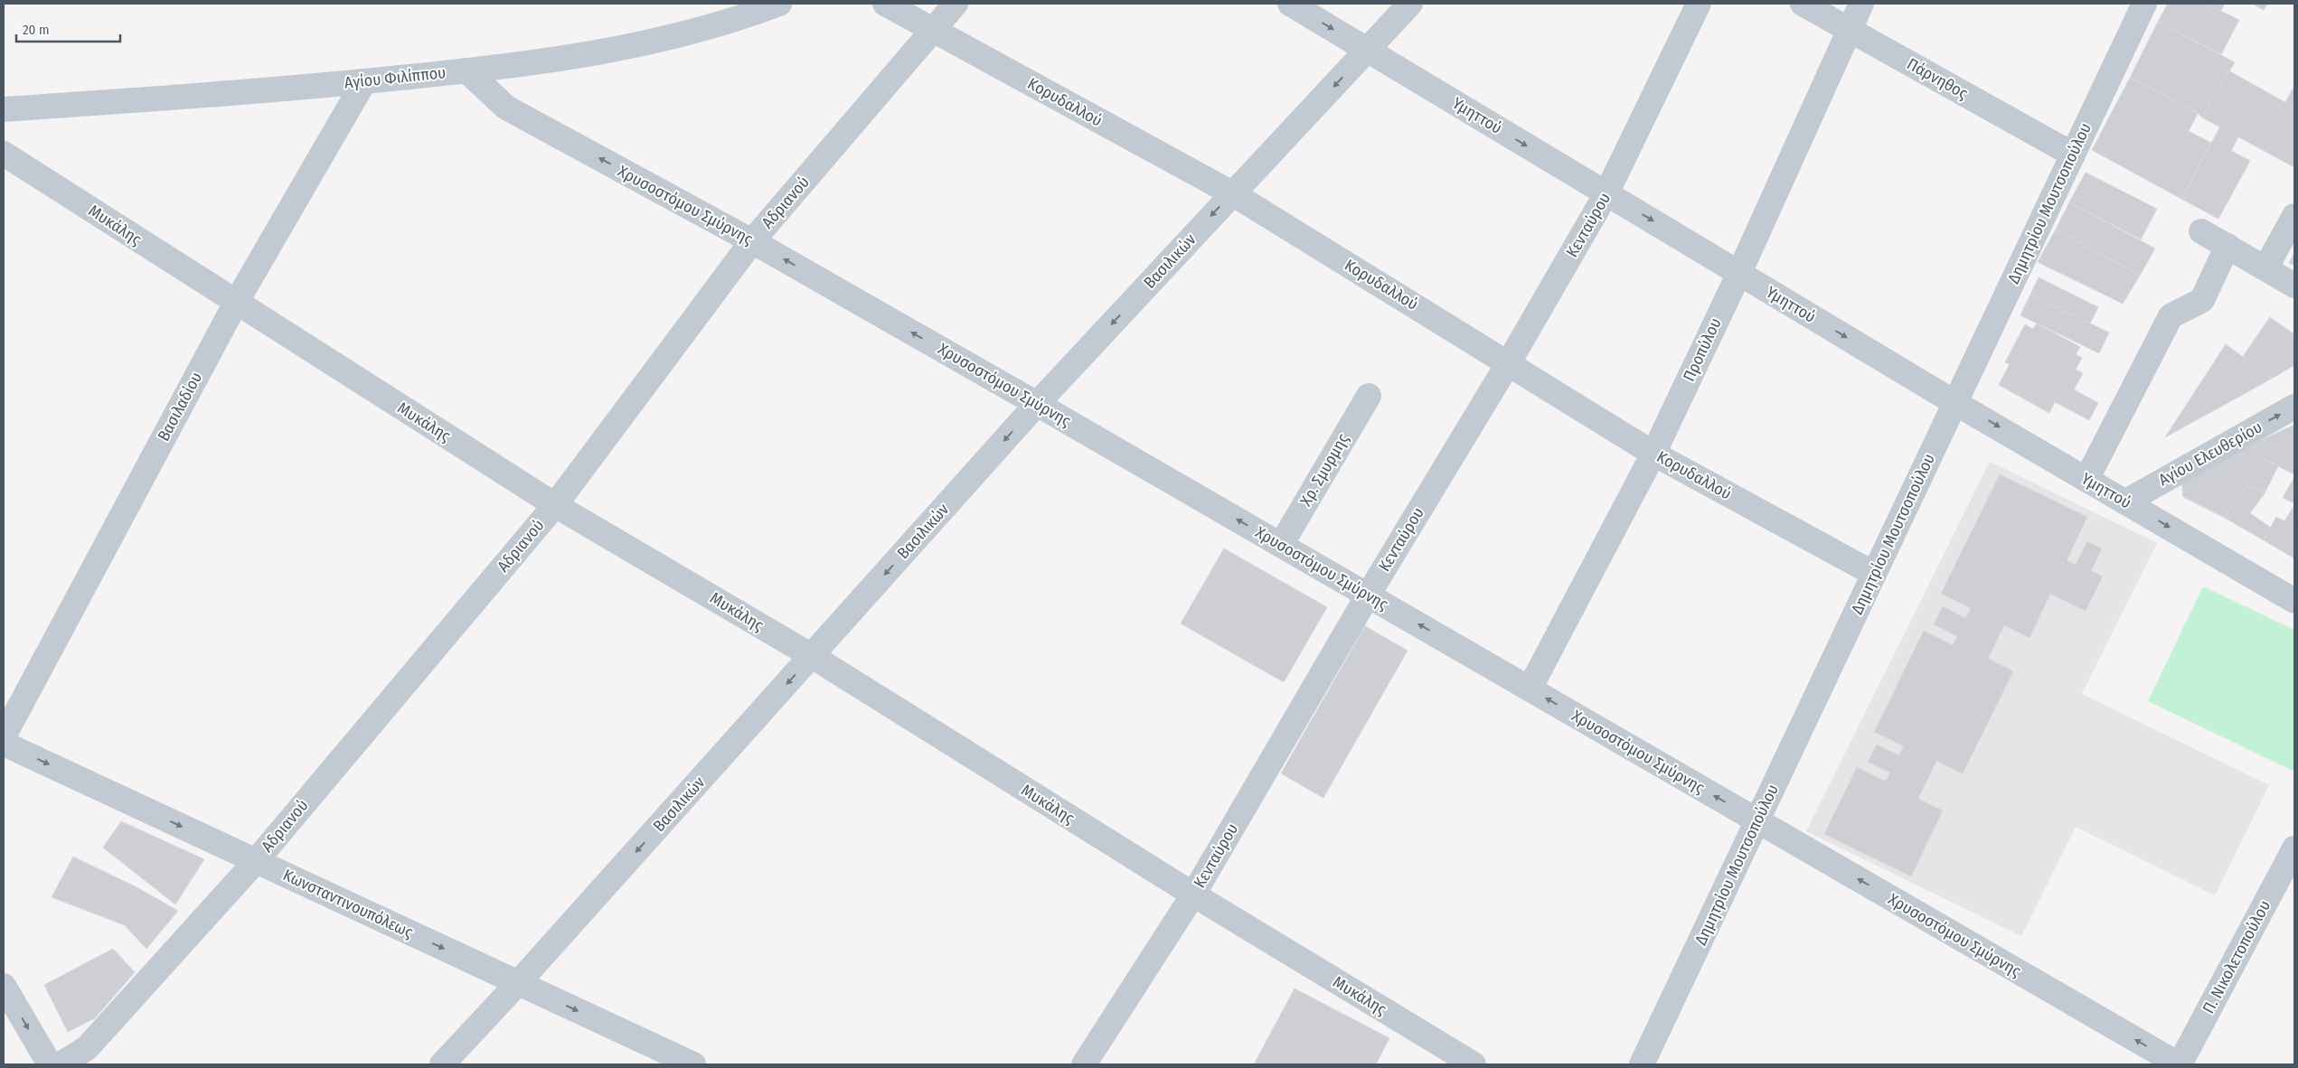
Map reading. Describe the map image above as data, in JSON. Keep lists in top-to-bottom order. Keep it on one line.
{"streets":{"street":["Αγίου Φιλίππου","Πάρνηθος","Κορυδαλλού","Υμηττού","Αδριανού","Δημητρίου Μουτσοπούλου","Χρυσοστόμου Σμύρνης","Μυκάλης","Κενταύρου","Βασιλικών","Προπύλου","Βασιλαδίου","Αγίου Ελευθερίου","Χρ. Σμυρμης","Κωνσταντινουπόλεως","Π. Νικολετοπούλου"]},"crossings":[["Αγίου Φιλίππου","Χρυσοστόμου Σμύρνης"],["Αγίου Φιλίππου","Βασιλαδίου"],["Πάρνηθος","Δημητρίου Μουτσοπούλου"],["Πάρνηθος","Προπύλου"],["Κορυδαλλού","Αδριανού"],["Κορυδαλλού","Δημητρίου Μουτσοπούλου"],["Κορυδαλλού","Κενταύρου"],["Κορυδαλλού","Βασιλικών"],["Κορυδαλλού","Προπύλου"],["Υμηττού","Δημητρίου Μουτσοπούλου"],["Υμηττού","Κενταύρου"],["Υμηττού","Βασιλικών"],["Υμηττού","Προπύλου"],["Υμηττού","Αγίου Ελευθερίου"],["Αδριανού","Χρυσοστόμου Σμύρνης"],["Αδριανού","Μυκάλης"],["Αδριανού","Κωνσταντινουπόλεως"],["Δημητρίου Μουτσοπούλου","Χρυσοστόμου Σμύρνης"],["Χρυσοστόμου Σμύρνης","Κενταύρου"],["Χρυσοστόμου Σμύρνης","Βασιλικών"],["Χρυσοστόμου Σμύρνης","Προπύλου"],["Χρυσοστόμου Σμύρνης","Χρ. Σμυρμης"],["Χρυσοστόμου Σμύρνης","Π. Νικολετοπούλου"],["Μυκάλης","Κενταύρου"],["Μυκάλης","Βασιλικών"],["Μυκάλης","Βασιλαδίου"],["Βασιλικών","Κωνσταντινουπόλεως"]],"one_way":["Υμηττού","Χρυσοστόμου Σμύρνης","Βασιλικών","Αγίου Ελευθερίου","Κωνσταντινουπόλεως"],"scale_bar":"20 m"}
